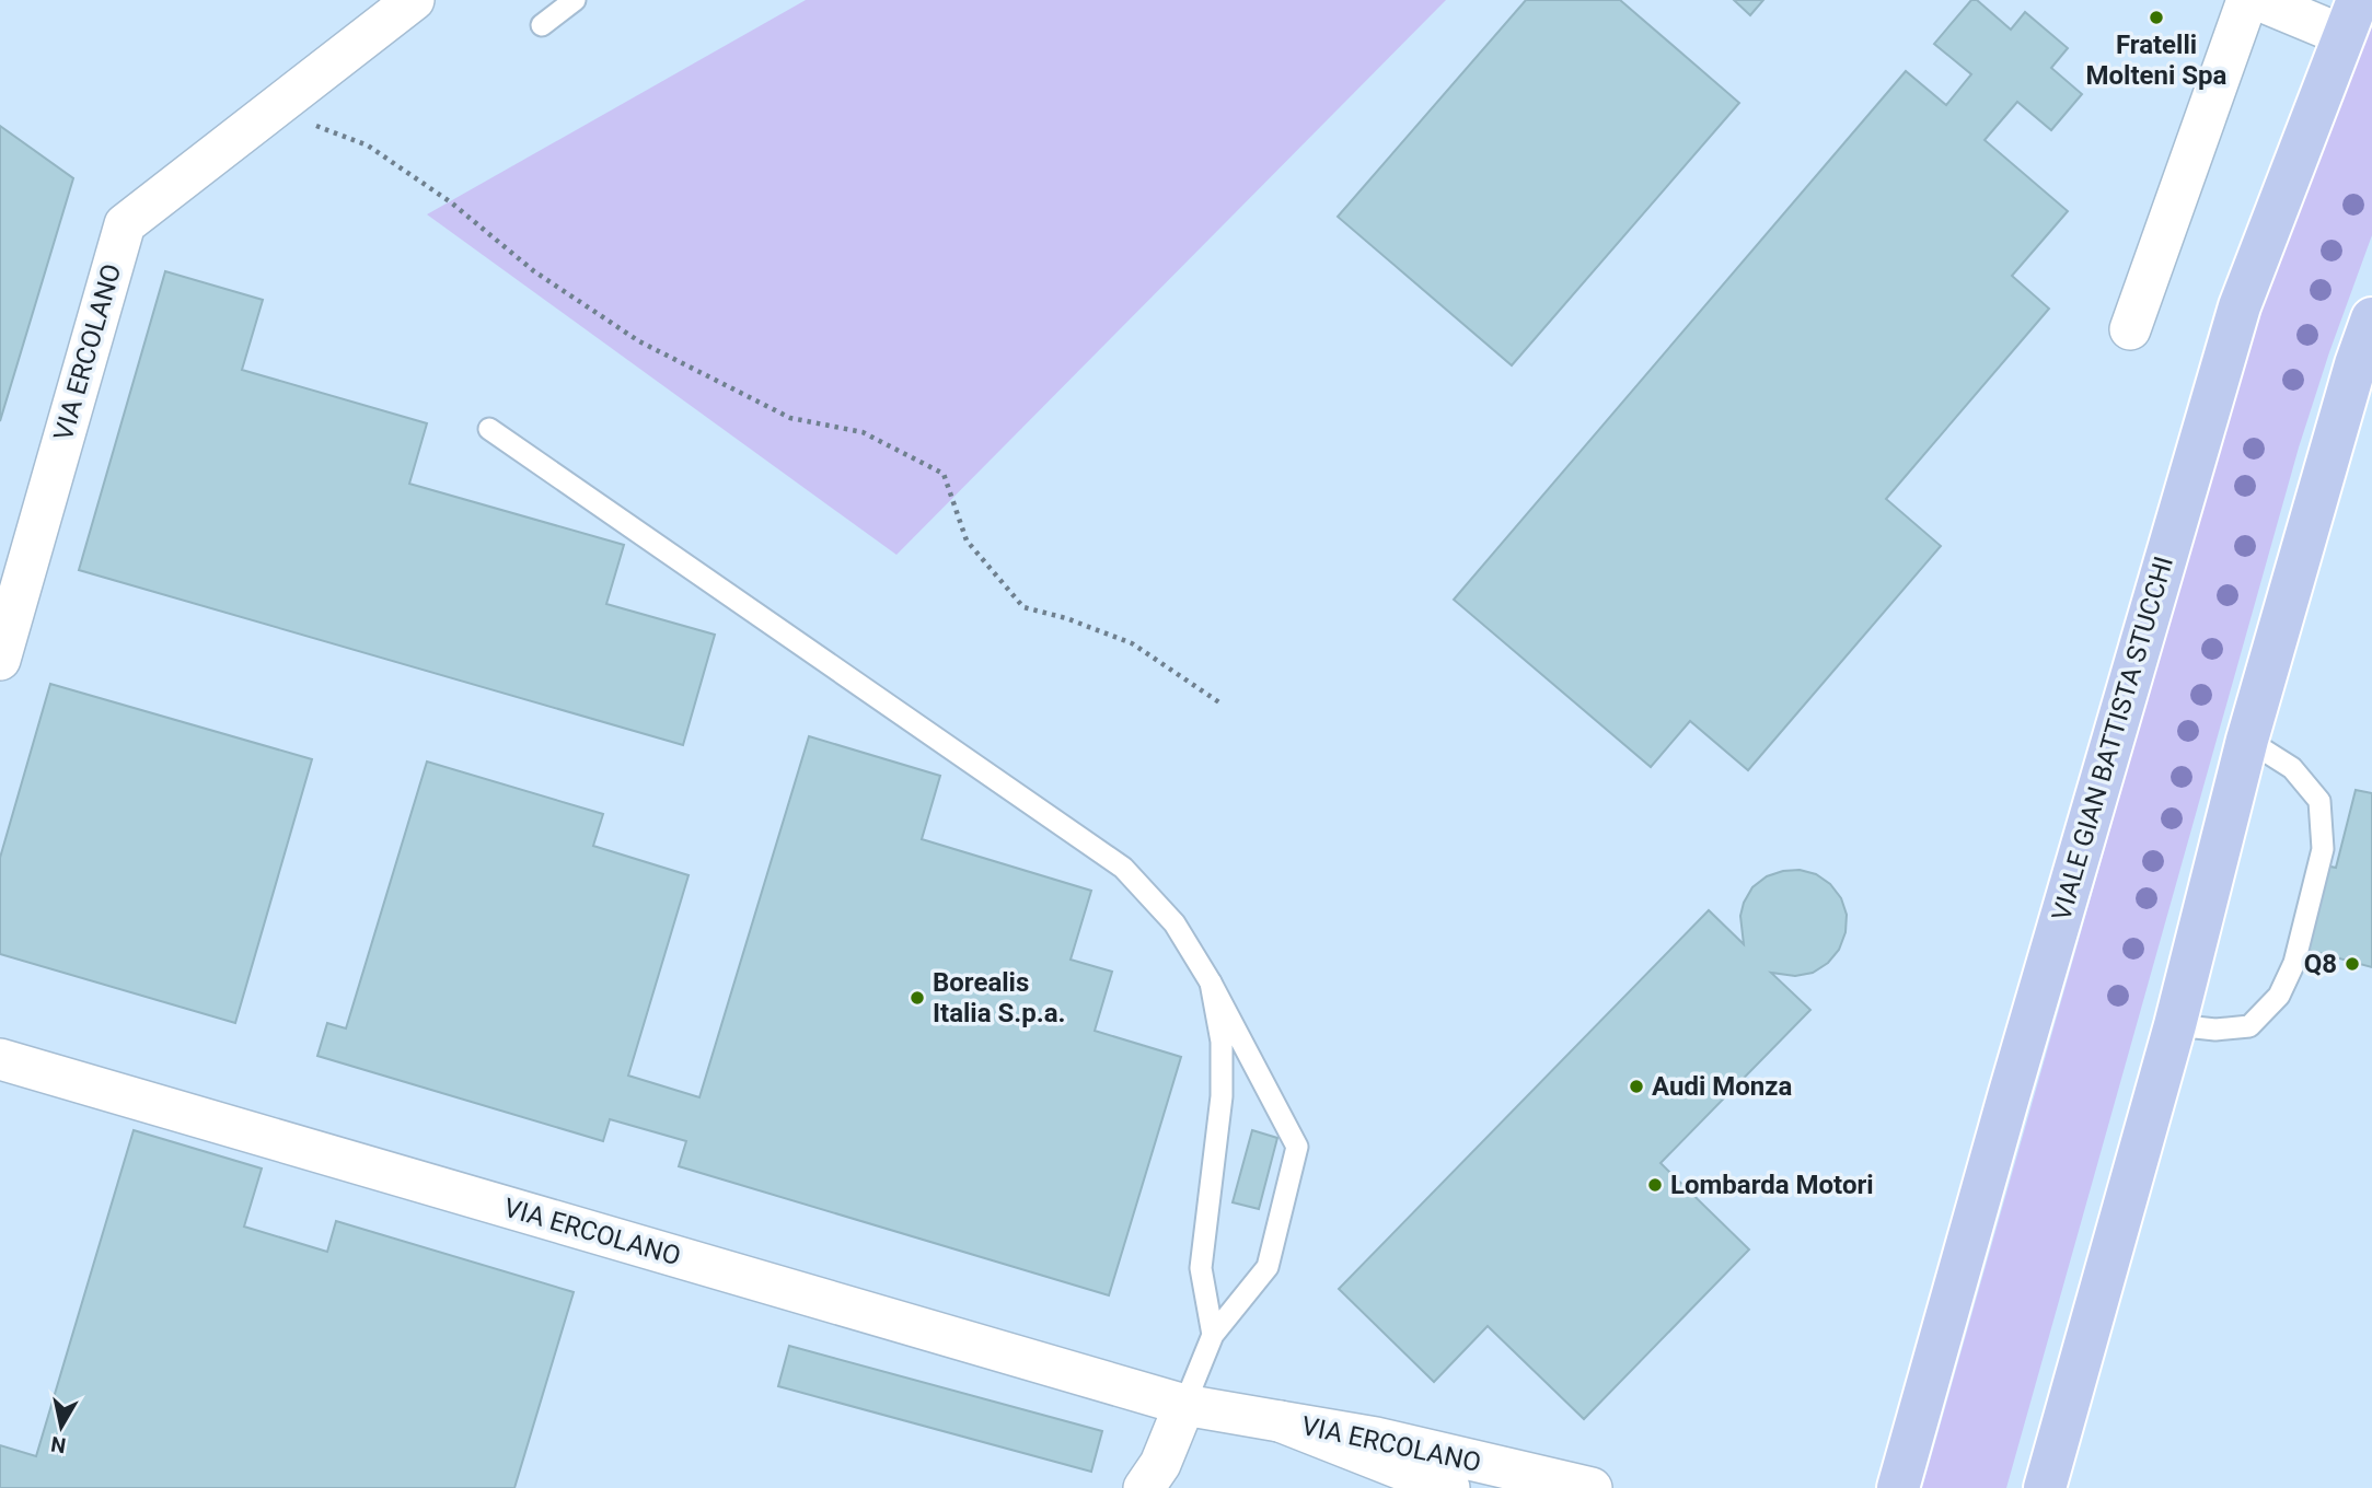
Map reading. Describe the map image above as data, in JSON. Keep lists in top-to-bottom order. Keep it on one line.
{"streets":{"main road":["VIALE GIAN BATTISTA STUCCHI"],"street":["VIA ERCOLANO"]},"places":["Fratelli Molteni Spa","Q8","Borealis Italia S.p.a.","Audi Monza","Lombarda Motori"],"north":"bottom"}
